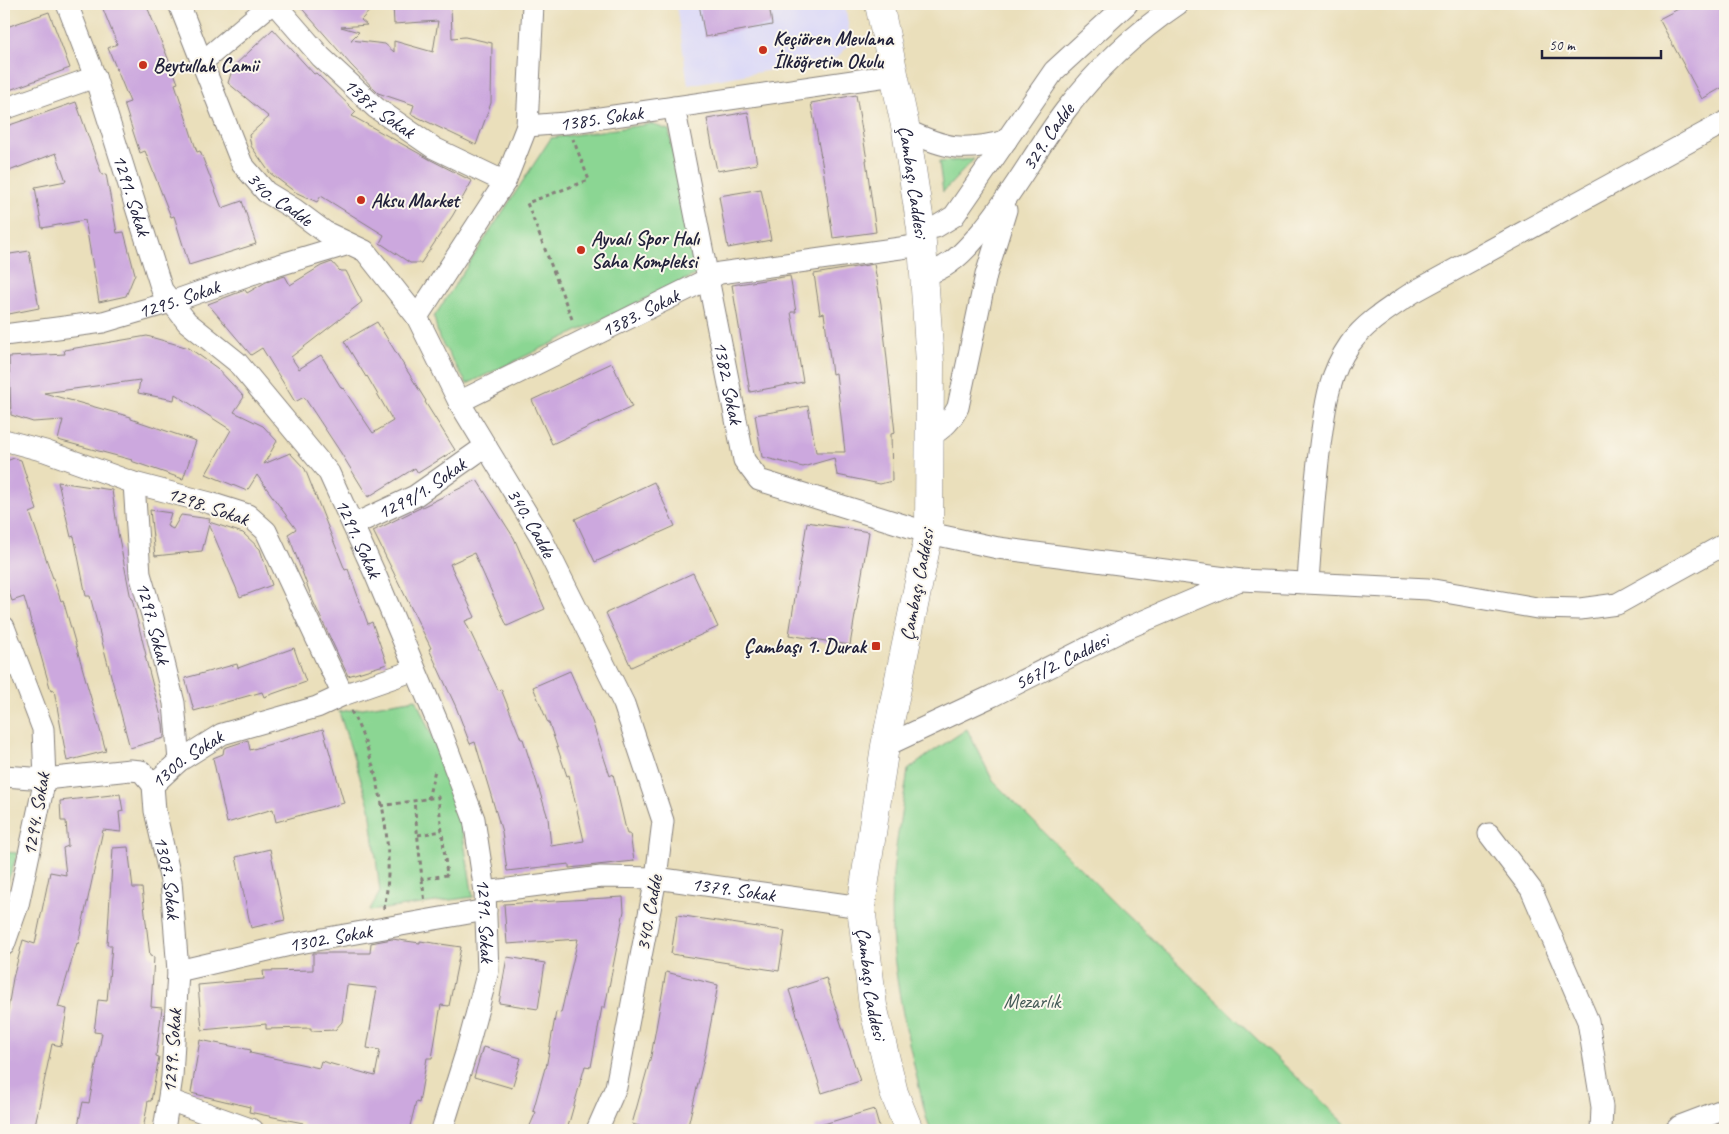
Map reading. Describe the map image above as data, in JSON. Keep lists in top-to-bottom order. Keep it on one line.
{"streets":{"main road":["Çambaşı Caddesi"],"street":["1387. Sokak","1385. Sokak","329. Cadde","1291. Sokak","340. Cadde","1295. Sokak","1383. Sokak","1382. Sokak","1299/1. Sokak","1298. Sokak","1297. Sokak","567/2. Caddesi","1300. Sokak","1294. Sokak","1307. Sokak","1379. Sokak","1302. Sokak","1299. Sokak"]},"crossings":[["1385. Sokak","Çambaşı Caddesi"],["1385. Sokak","1382. Sokak"],["329. Cadde","Çambaşı Caddesi"],["329. Cadde","1383. Sokak"],["Çambaşı Caddesi","1383. Sokak"],["Çambaşı Caddesi","1382. Sokak"],["Çambaşı Caddesi","567/2. Caddesi"],["Çambaşı Caddesi","1379. Sokak"],["1291. Sokak","1295. Sokak"],["1291. Sokak","1299/1. Sokak"],["1291. Sokak","1300. Sokak"],["1291. Sokak","1379. Sokak"],["1291. Sokak","1302. Sokak"],["340. Cadde","1295. Sokak"],["340. Cadde","1383. Sokak"],["340. Cadde","1299/1. Sokak"],["340. Cadde","1379. Sokak"],["1383. Sokak","1382. Sokak"],["1382. Sokak","567/2. Caddesi"],["1298. Sokak","1297. Sokak"],["1298. Sokak","1300. Sokak"],["1297. Sokak","1300. Sokak"],["1300. Sokak","1294. Sokak"],["1300. Sokak","1307. Sokak"],["1307. Sokak","1302. Sokak"],["1307. Sokak","1299. Sokak"],["1379. Sokak","1302. Sokak"],["1302. Sokak","1299. Sokak"]],"parks":["Mezarlık"],"places":{"other":["Keçiören Mevlana İlköğretim Okulu","Beytullah Camii","Aksu Market","Ayvalı Spor Halı Saha Kompleksi"],"transit":["Çambaşı 1. Durak"]},"scale_bar":"50 m"}
